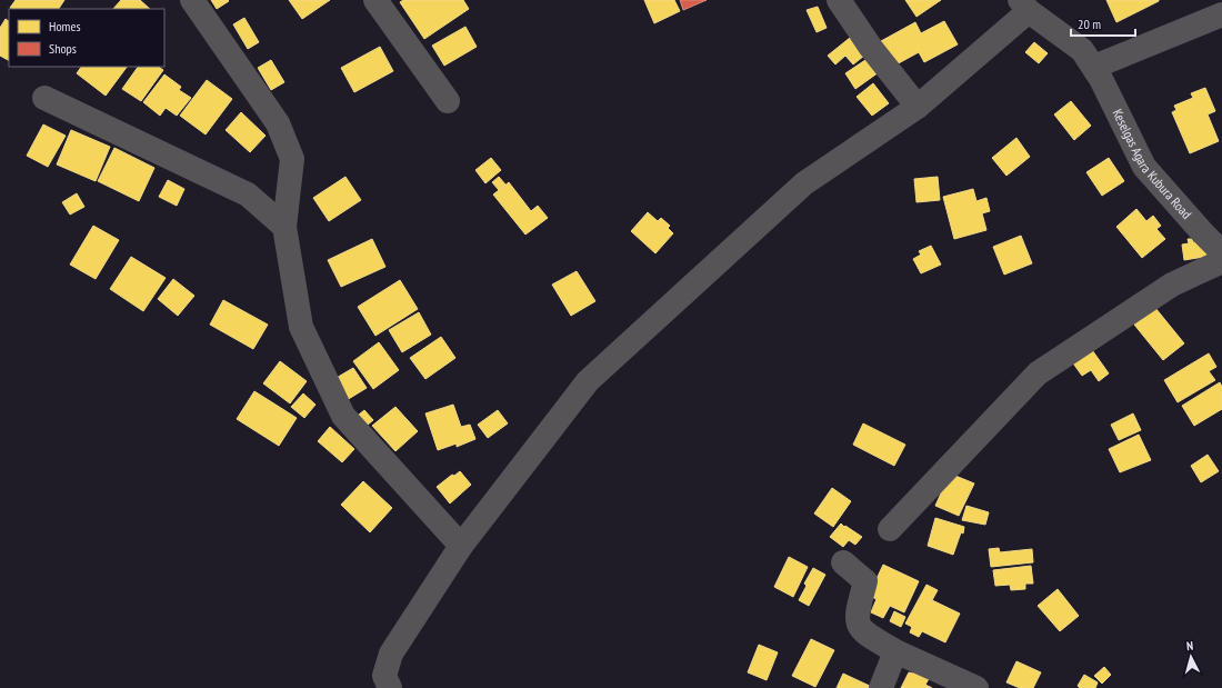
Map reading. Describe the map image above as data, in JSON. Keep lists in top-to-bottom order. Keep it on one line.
{"streets":{"street":["Keselgas Agara Kubura Road"]},"legend":["Homes","Shops"],"scale_bar":"20 m","north":"top"}
